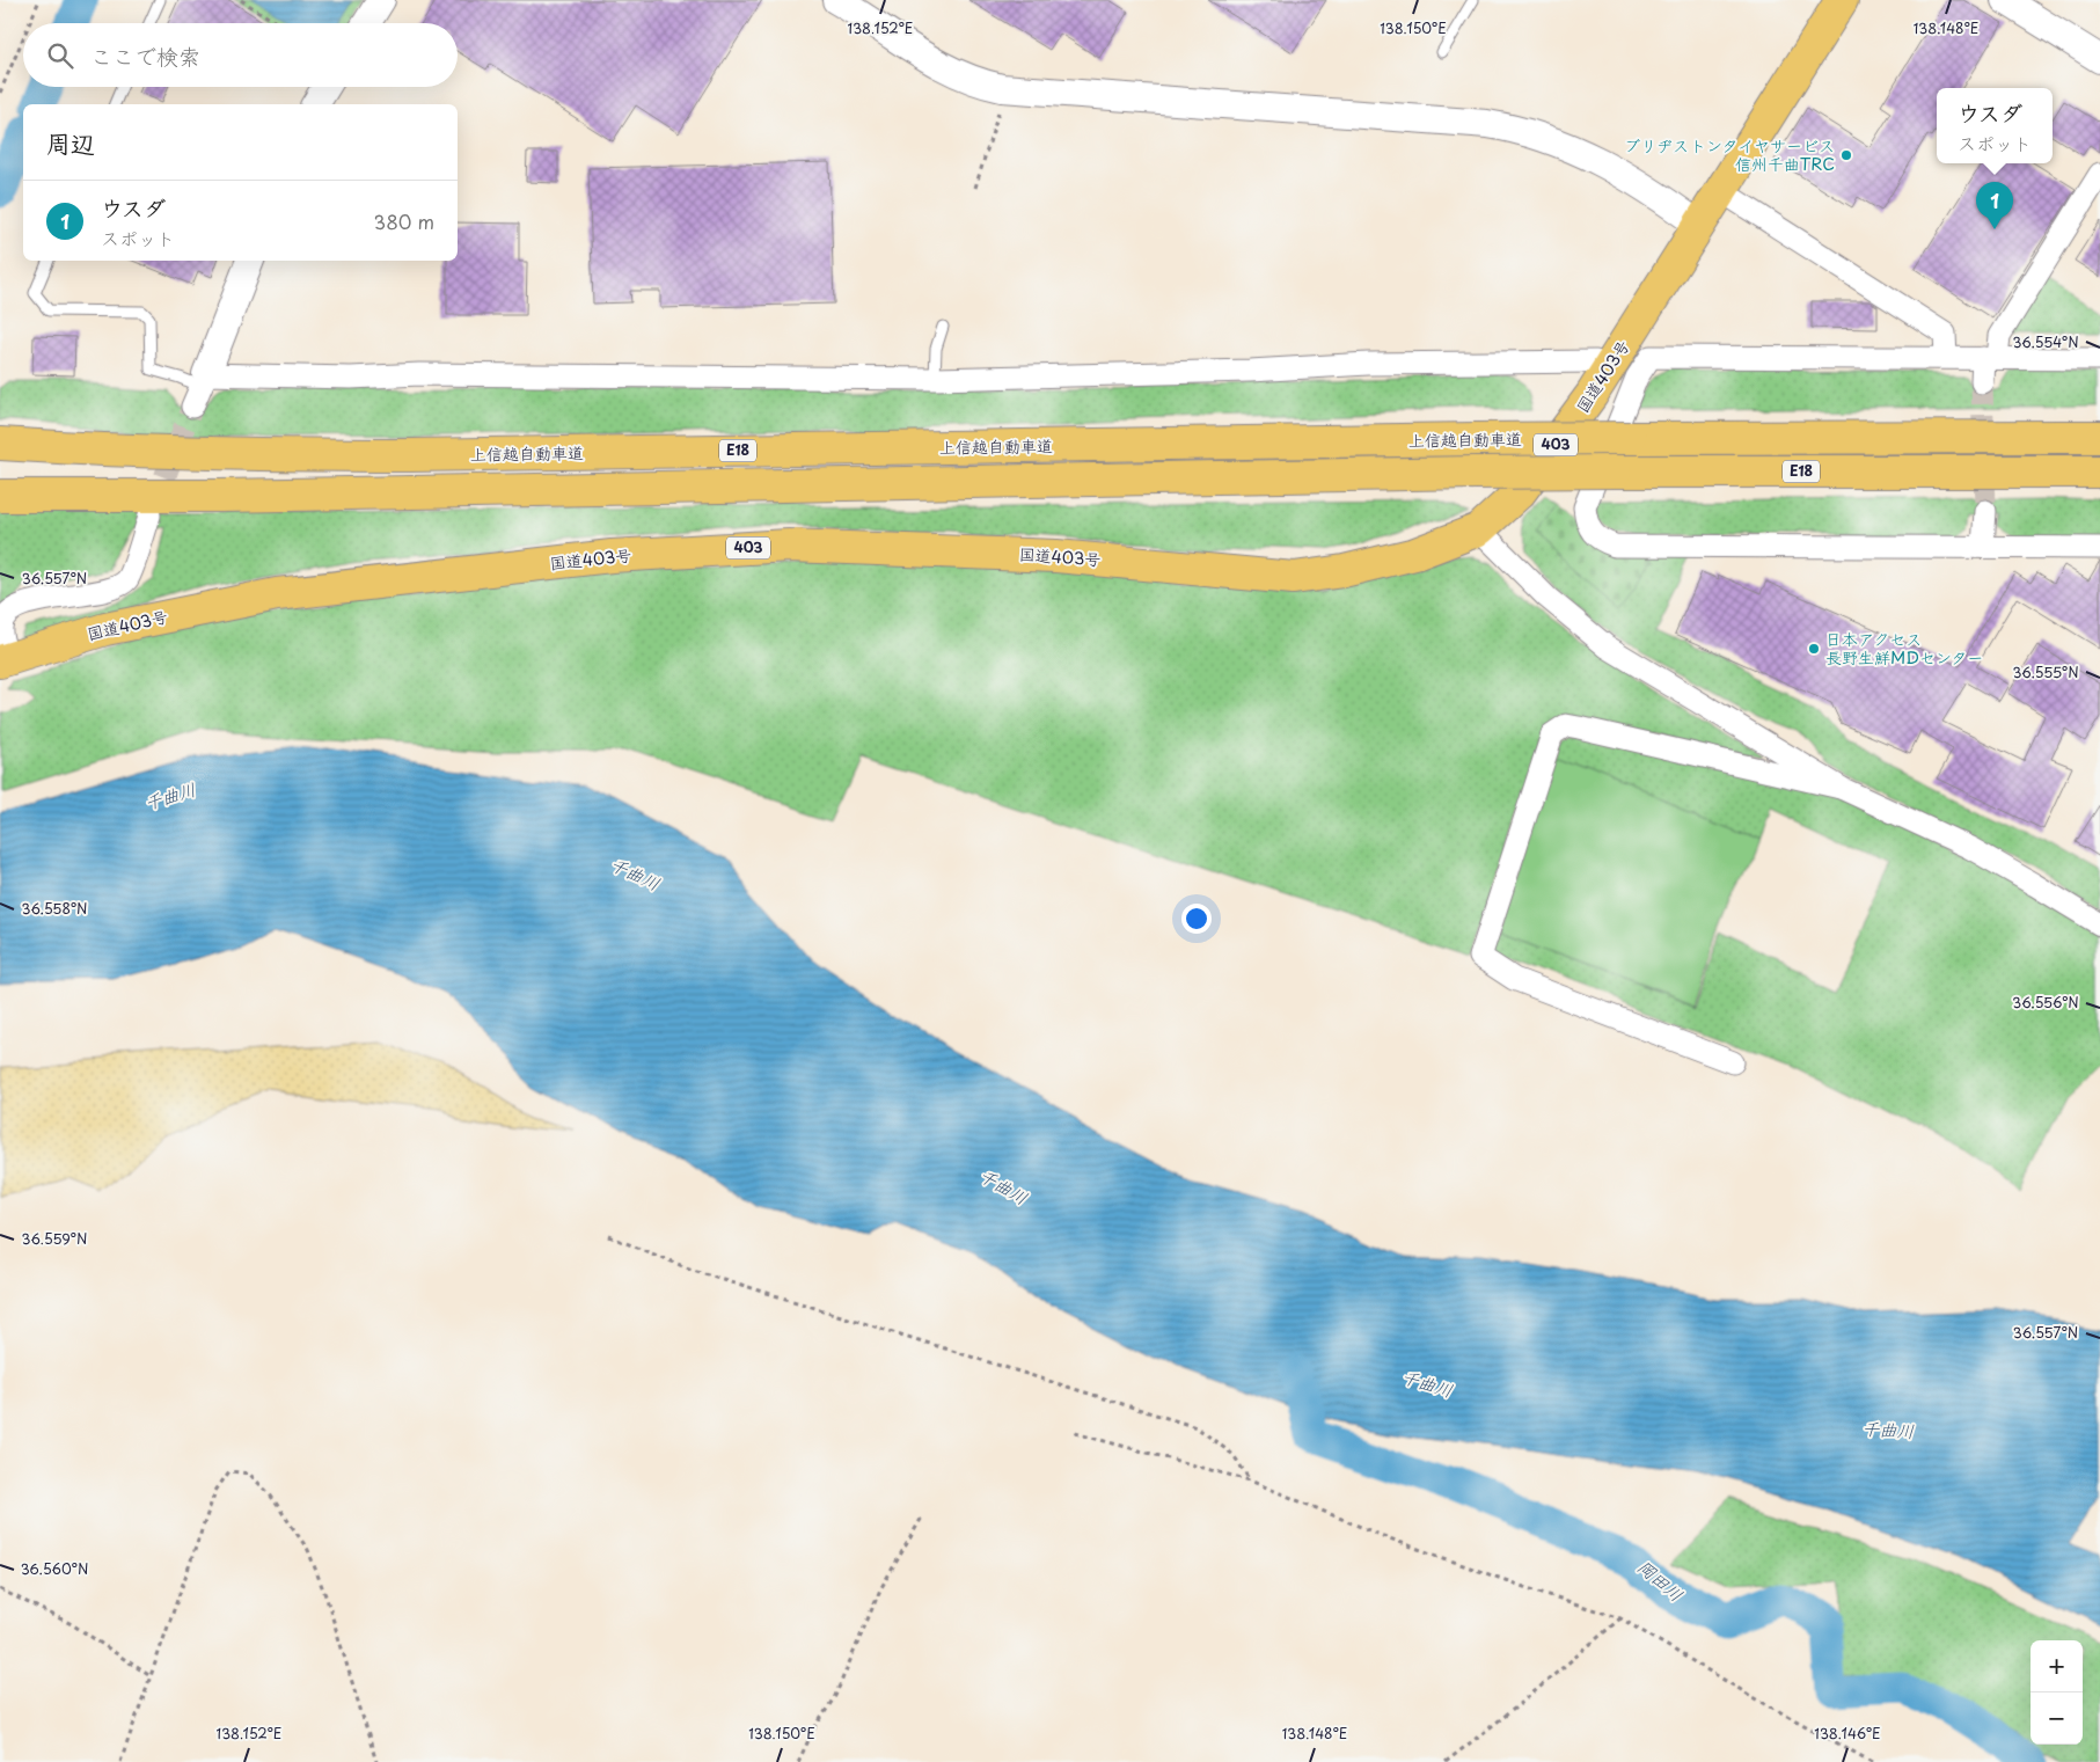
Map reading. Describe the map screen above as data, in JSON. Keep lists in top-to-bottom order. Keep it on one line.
{"streets":{"highway":["国道403号","上信越自動車道","403","E18"]},"water":["千曲川","岡田川"],"places":["ブリヂストンタイヤサービス 信州千曲TRC","日本アクセス 長野生鮮MDセンター"],"page":{"search":"ここで検索","popup":["ウスダ","スポット"],"heading":"周辺","list":[{"mark":"1","name":"ウスダ","note":"スポット","value":"380 m"}],"pins":"1","map_buttons":["+","−"]},"coordinates":["138.152°E","138.150°E","138.148°E","36.554°N","36.557°N","36.555°N","36.558°N","36.556°N","36.559°N","36.560°N","138.146°E"]}
